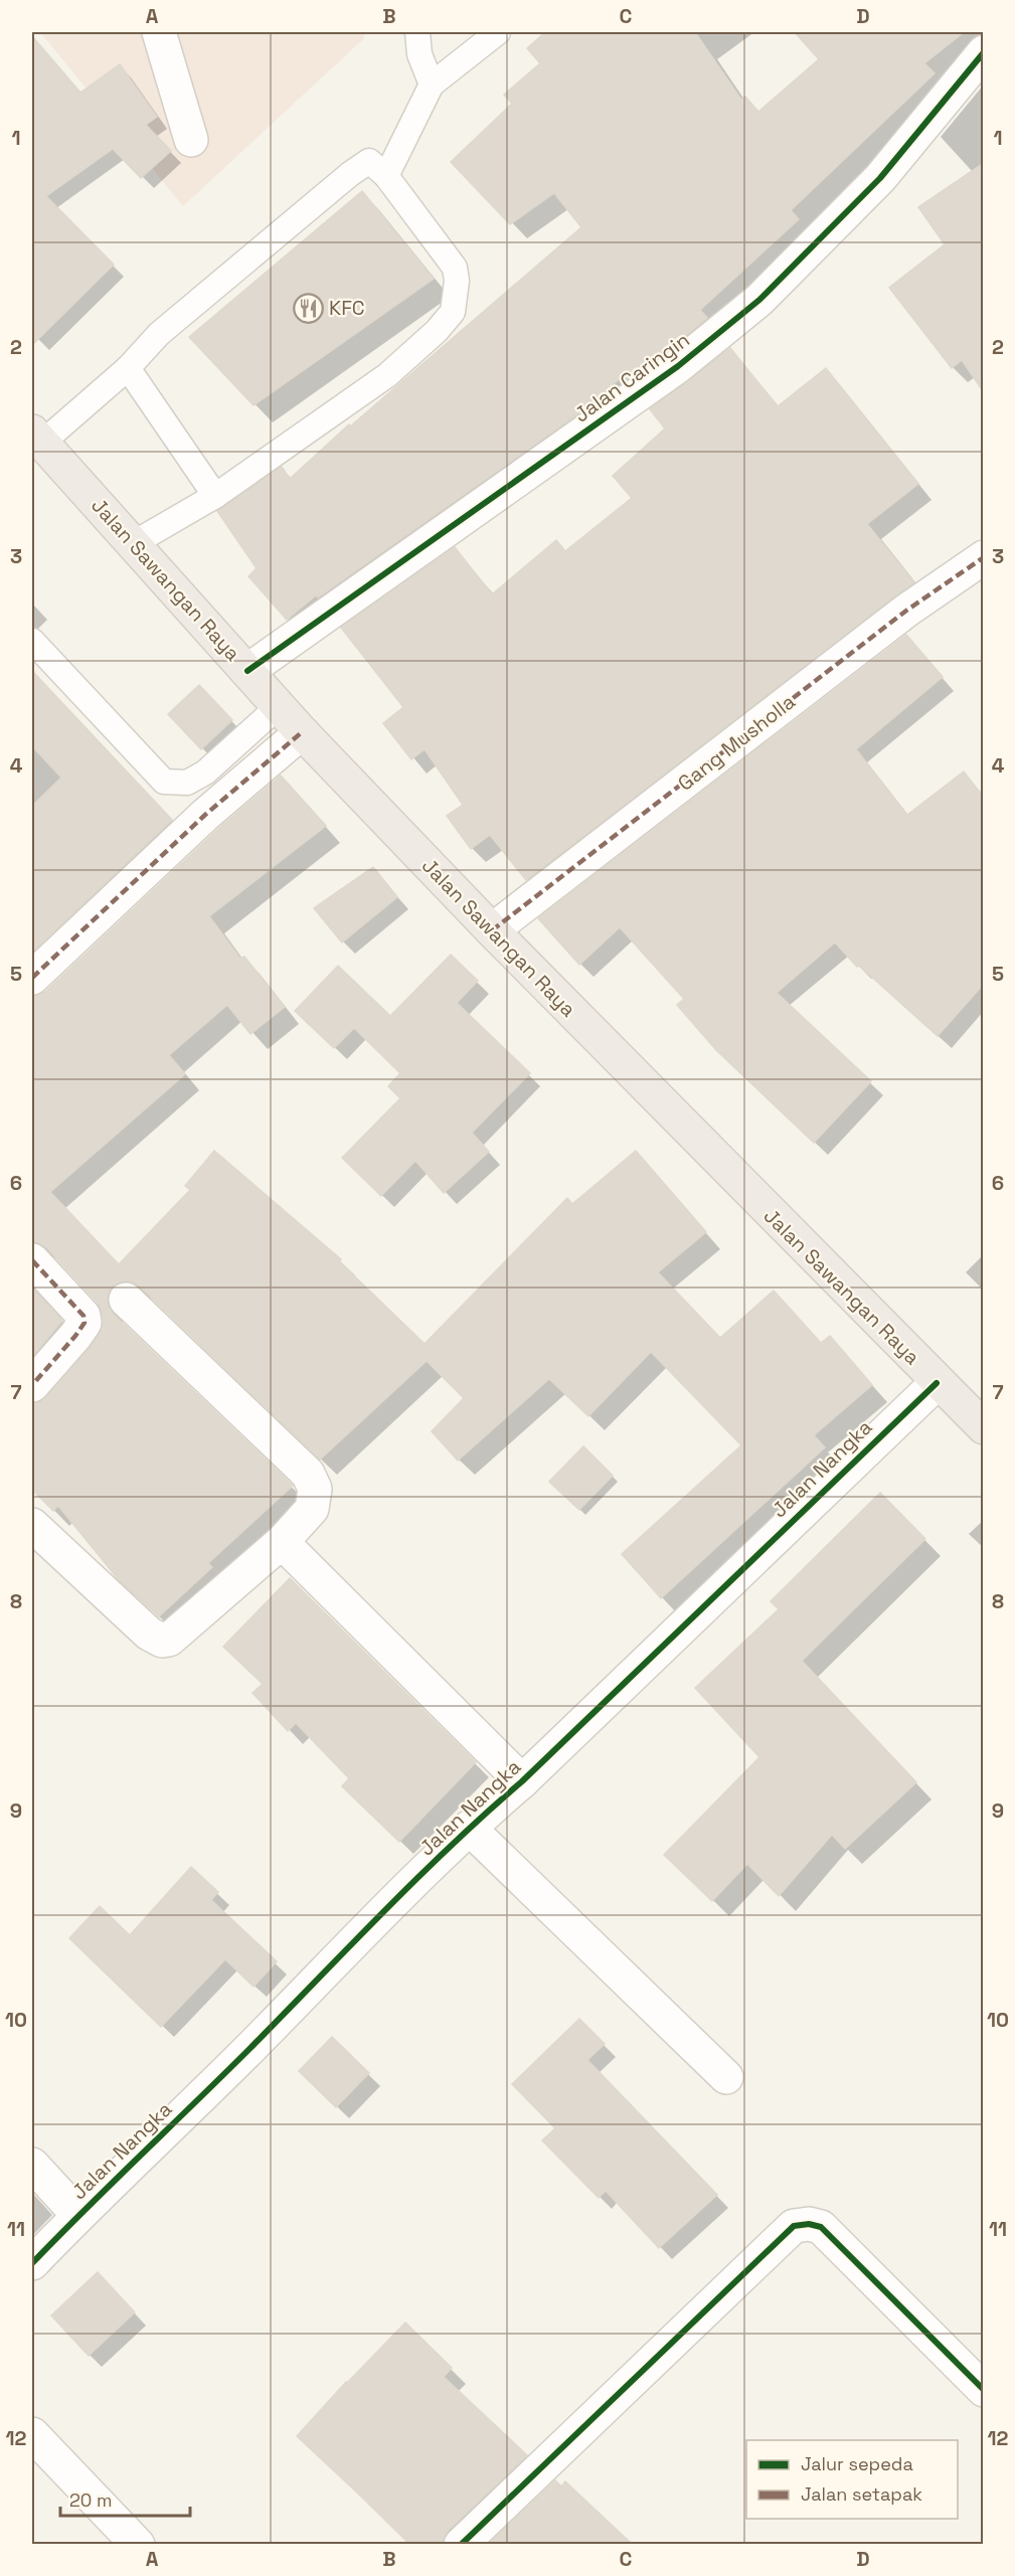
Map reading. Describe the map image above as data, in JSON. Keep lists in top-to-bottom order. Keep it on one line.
{"streets":{"highway":["Jalan Sawangan Raya"],"street":["Jalan Caringin","Gang Musholla","Jalan Nangka"]},"crossings":[["Jalan Caringin","Jalan Sawangan Raya"],["Jalan Sawangan Raya","Gang Musholla"],["Jalan Sawangan Raya","Jalan Nangka"]],"places":{"restaurant":["KFC"]},"legend":["Jalur sepeda","Jalan setapak"],"scale_bar":"20 m","grid":{"columns":["A","B","C","D"],"rows":["1","2","3","4","5","6","7","8","9","10","11","12"]}}
